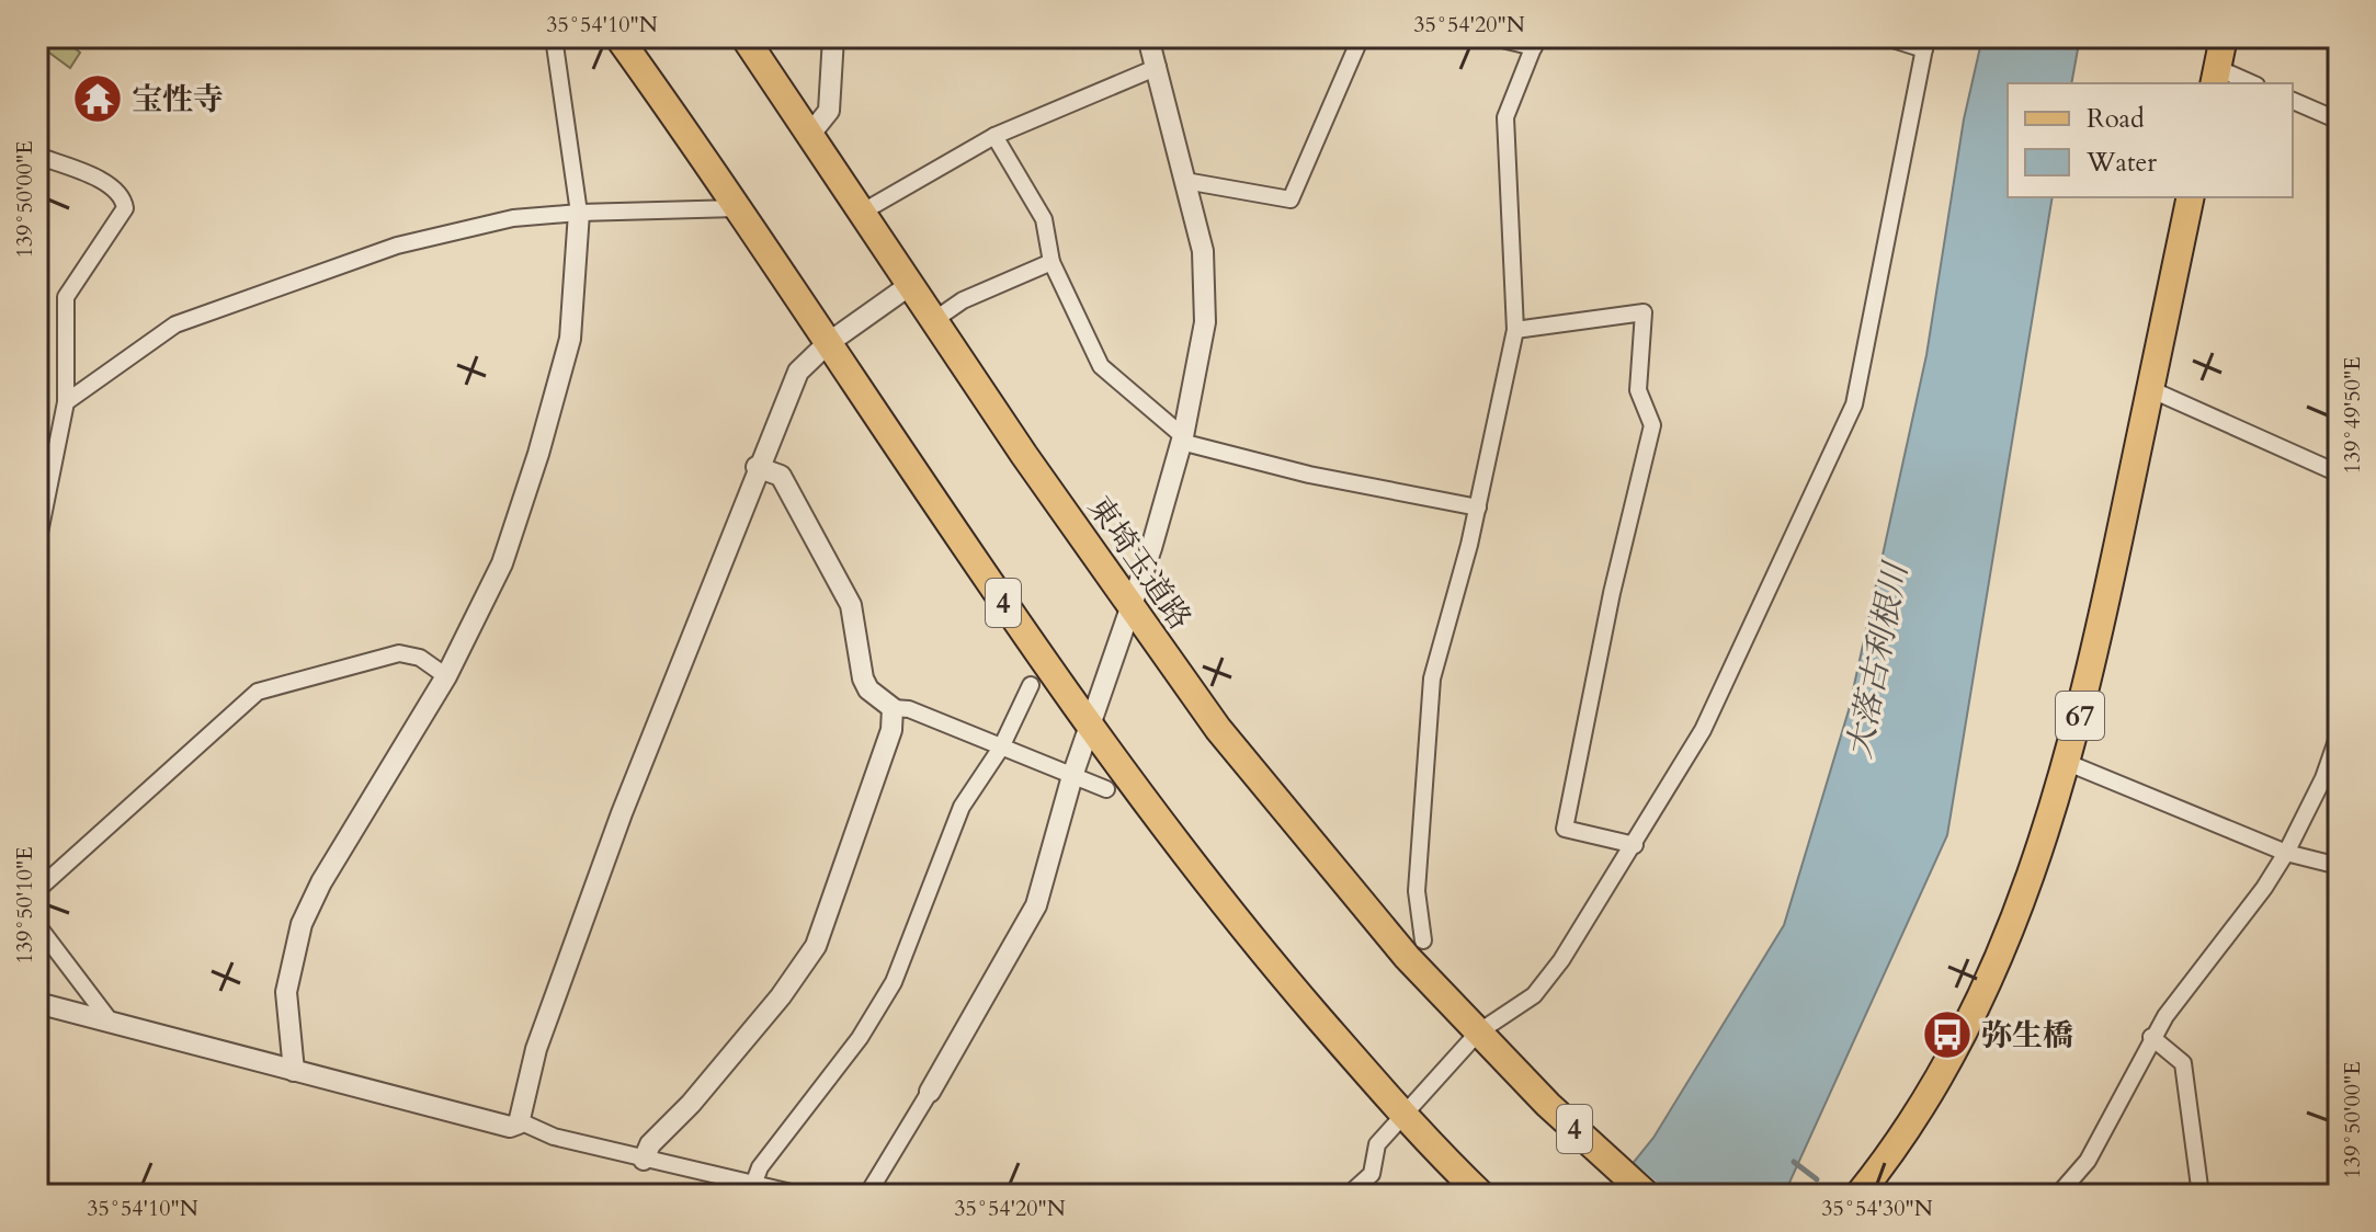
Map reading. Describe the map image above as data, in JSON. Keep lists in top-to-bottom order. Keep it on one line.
{"streets":{"main road":["東埼玉道路","4","67"]},"water":["大落古利根川"],"places":{"temple":["宝性寺"],"bus stop":["弥生橋"]},"legend":["Road","Water"],"coordinates":["35°54'10\"N","35°54'20\"N","139°50'00\"E","139°49'50\"E","139°50'10\"E","35°54'30\"N"]}
